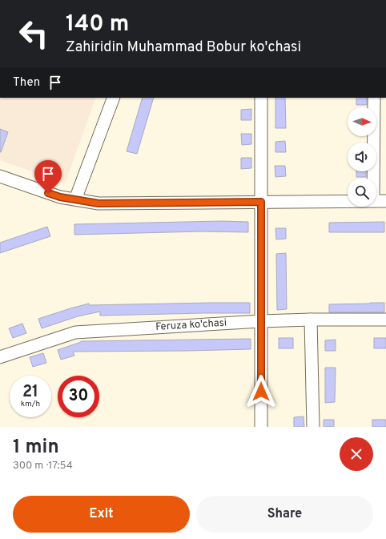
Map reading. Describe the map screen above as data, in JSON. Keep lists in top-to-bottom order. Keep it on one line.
{"streets":{"street":["Feruza ko'chasi"]},"north":"right","page":{"turn":["140 m","Zahiridin Muhammad Bobur ko'chasi"],"then":"Then","speed":"21 km/h","limit":"30","heading":["1 min","300 m · 17:54"],"buttons":["Exit","Share"]}}
